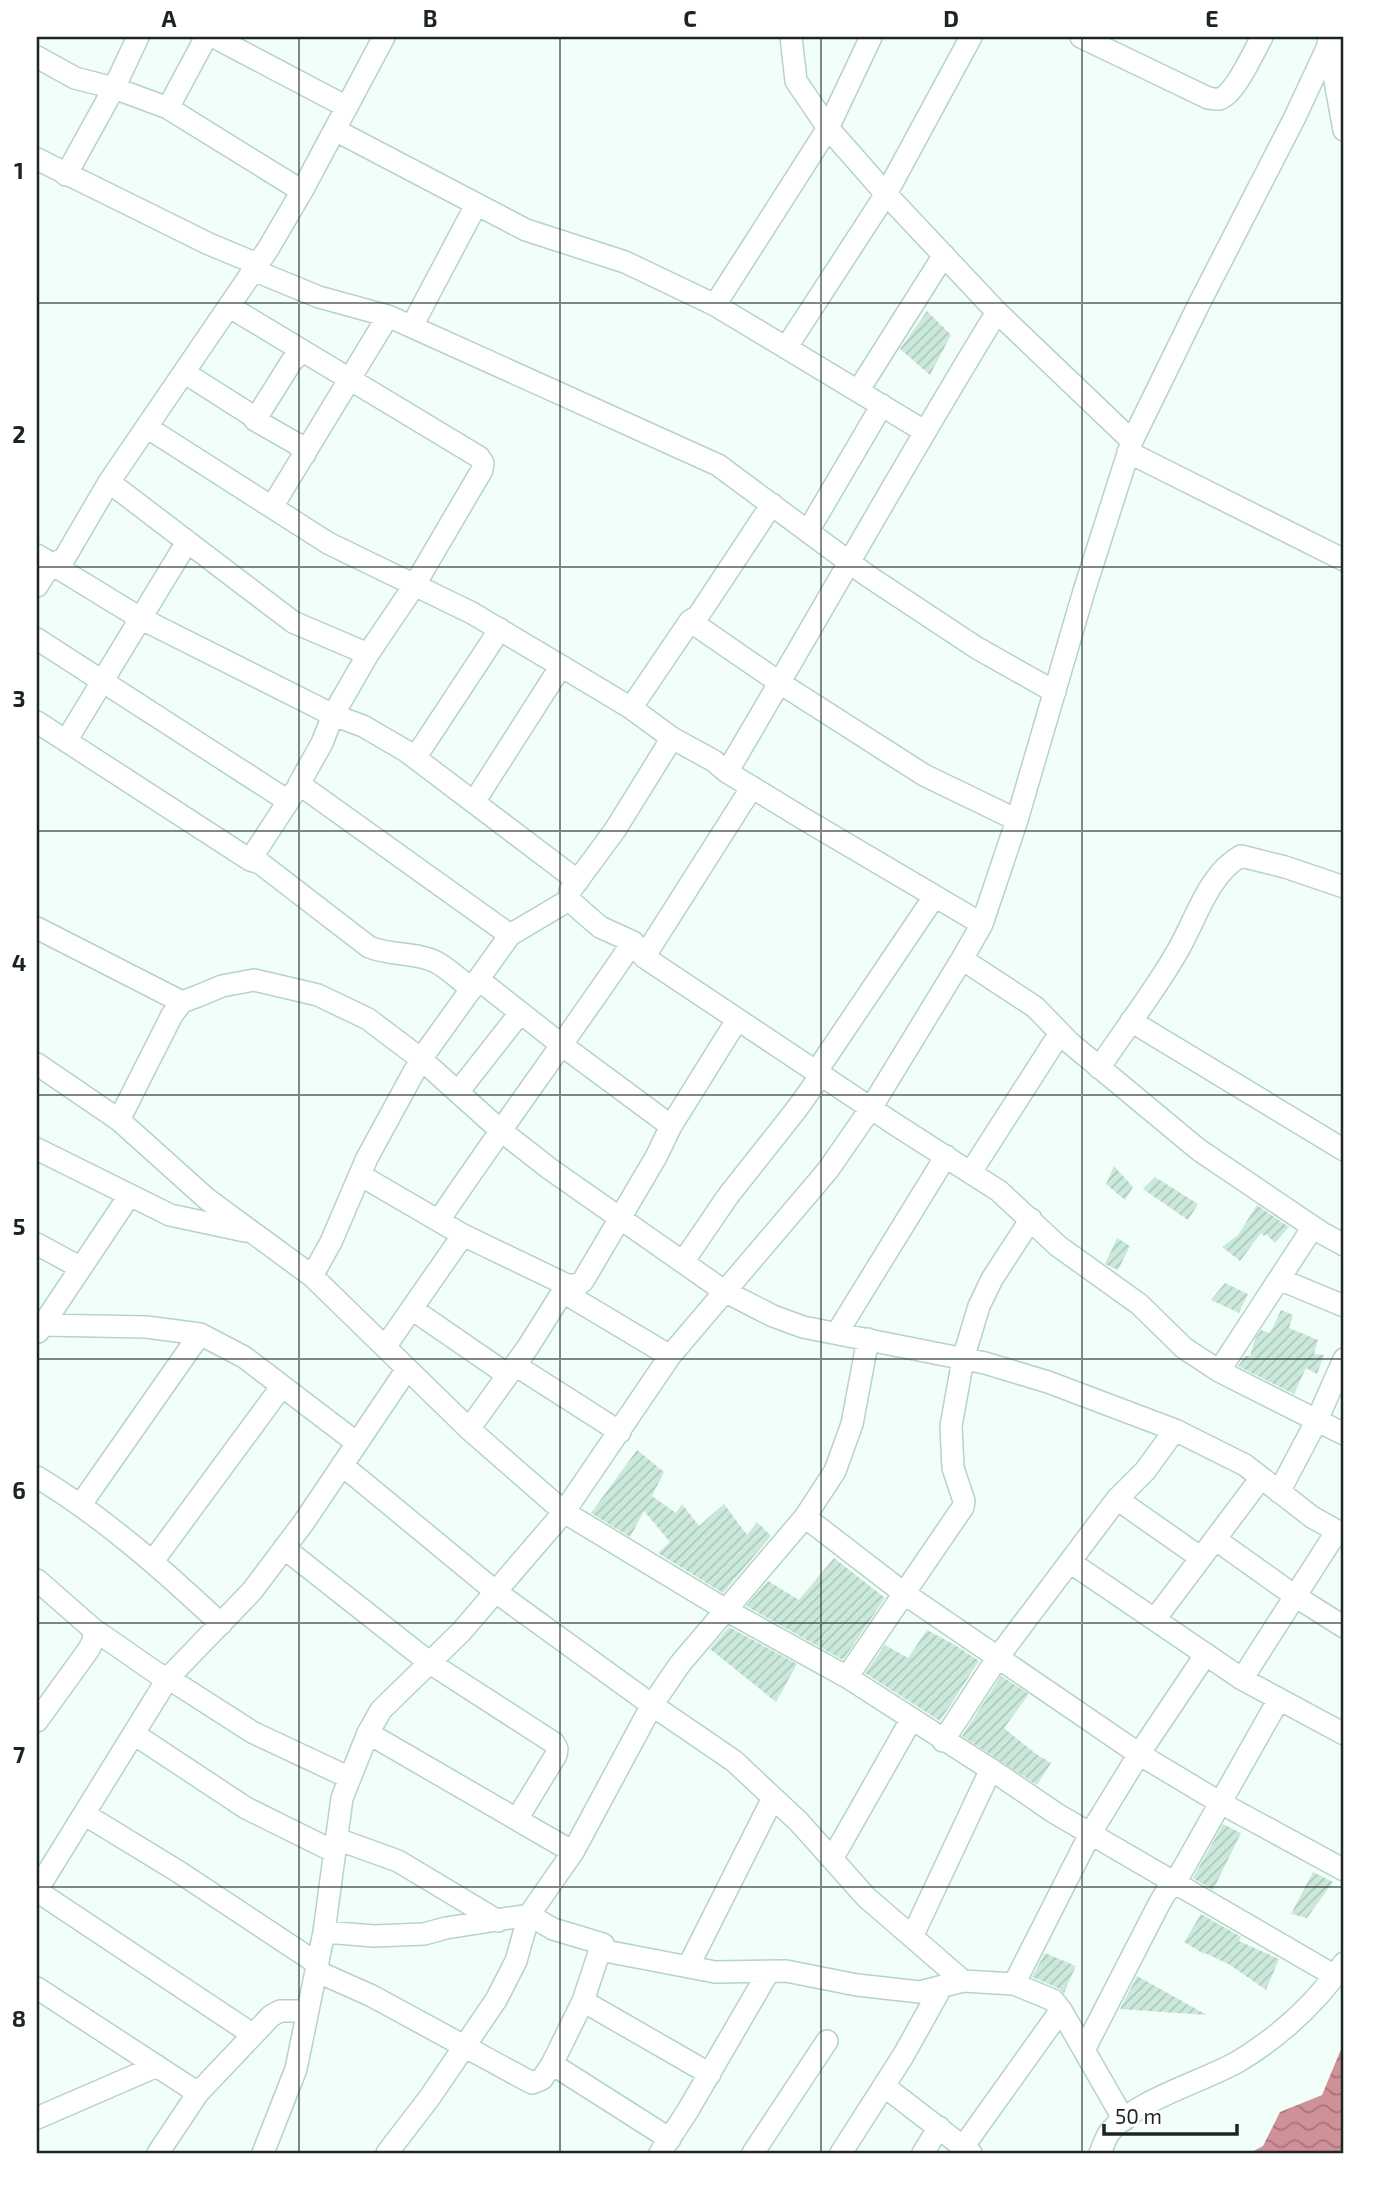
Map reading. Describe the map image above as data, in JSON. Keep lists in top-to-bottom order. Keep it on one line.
{"scale_bar":"50 m","grid":{"columns":["A","B","C","D","E"],"rows":["1","2","3","4","5","6","7","8"]}}
